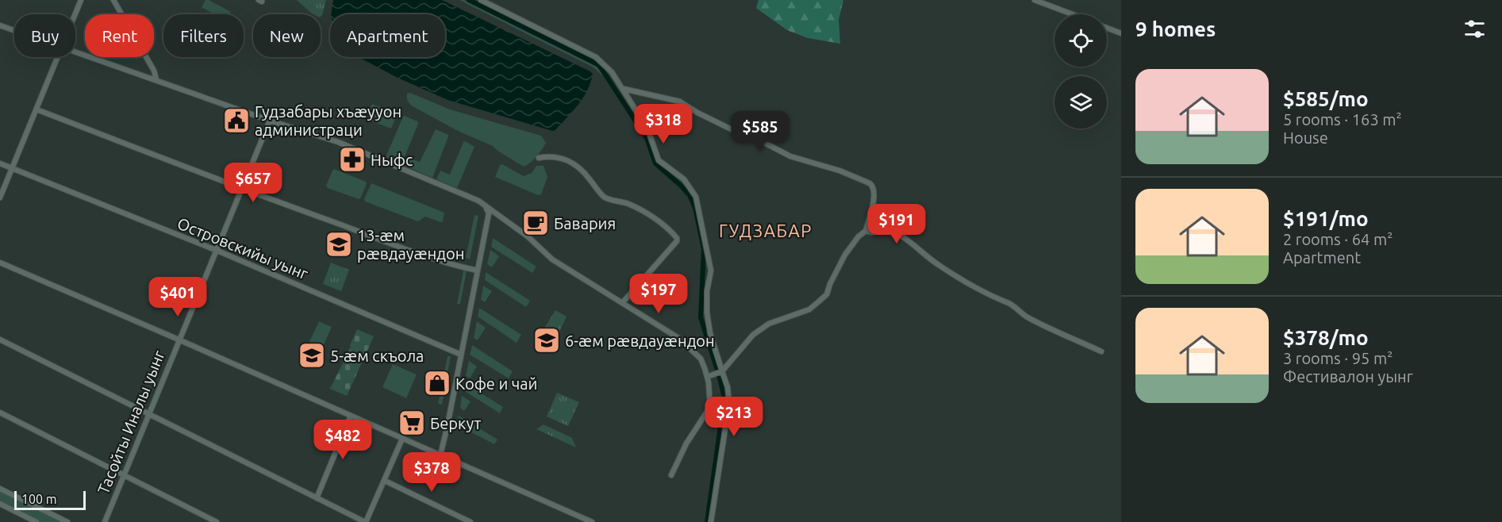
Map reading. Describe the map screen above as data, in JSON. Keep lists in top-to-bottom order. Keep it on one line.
{"streets":{"street":["Островскийы уынг","Тасойты Иналы уынг"]},"crossings":[["Островскийы уынг","Тасойты Иналы уынг"]],"districts":["ГУДЗАБАР"],"places":{"public building":["Гудзабары хъæууон администраци"],"pharmacy":["Ныфс"],"cafe":["Бавария"],"school or university":["13-æм рӕвдауӕндон","6-æм рӕвдауӕндон","5-æм скъола"],"shop":["Кофе и чай"],"supermarket":["Беркут"]},"scale_bar":"100 m","page":{"heading":"9 homes","chip":["Buy","Rent","Filters","New","Apartment"],"list":[{"name":"$585/mo","note":"5 rooms · 163 m² · House"},{"name":"$191/mo","note":"2 rooms · 64 m² · Apartment"},{"name":"$378/mo","note":"3 rooms · 95 m² · Фестивалон уынг"}],"price":["$318","$585","$657","$191","$197","$401","$213","$482","$378"],"scale":"100 m"}}
